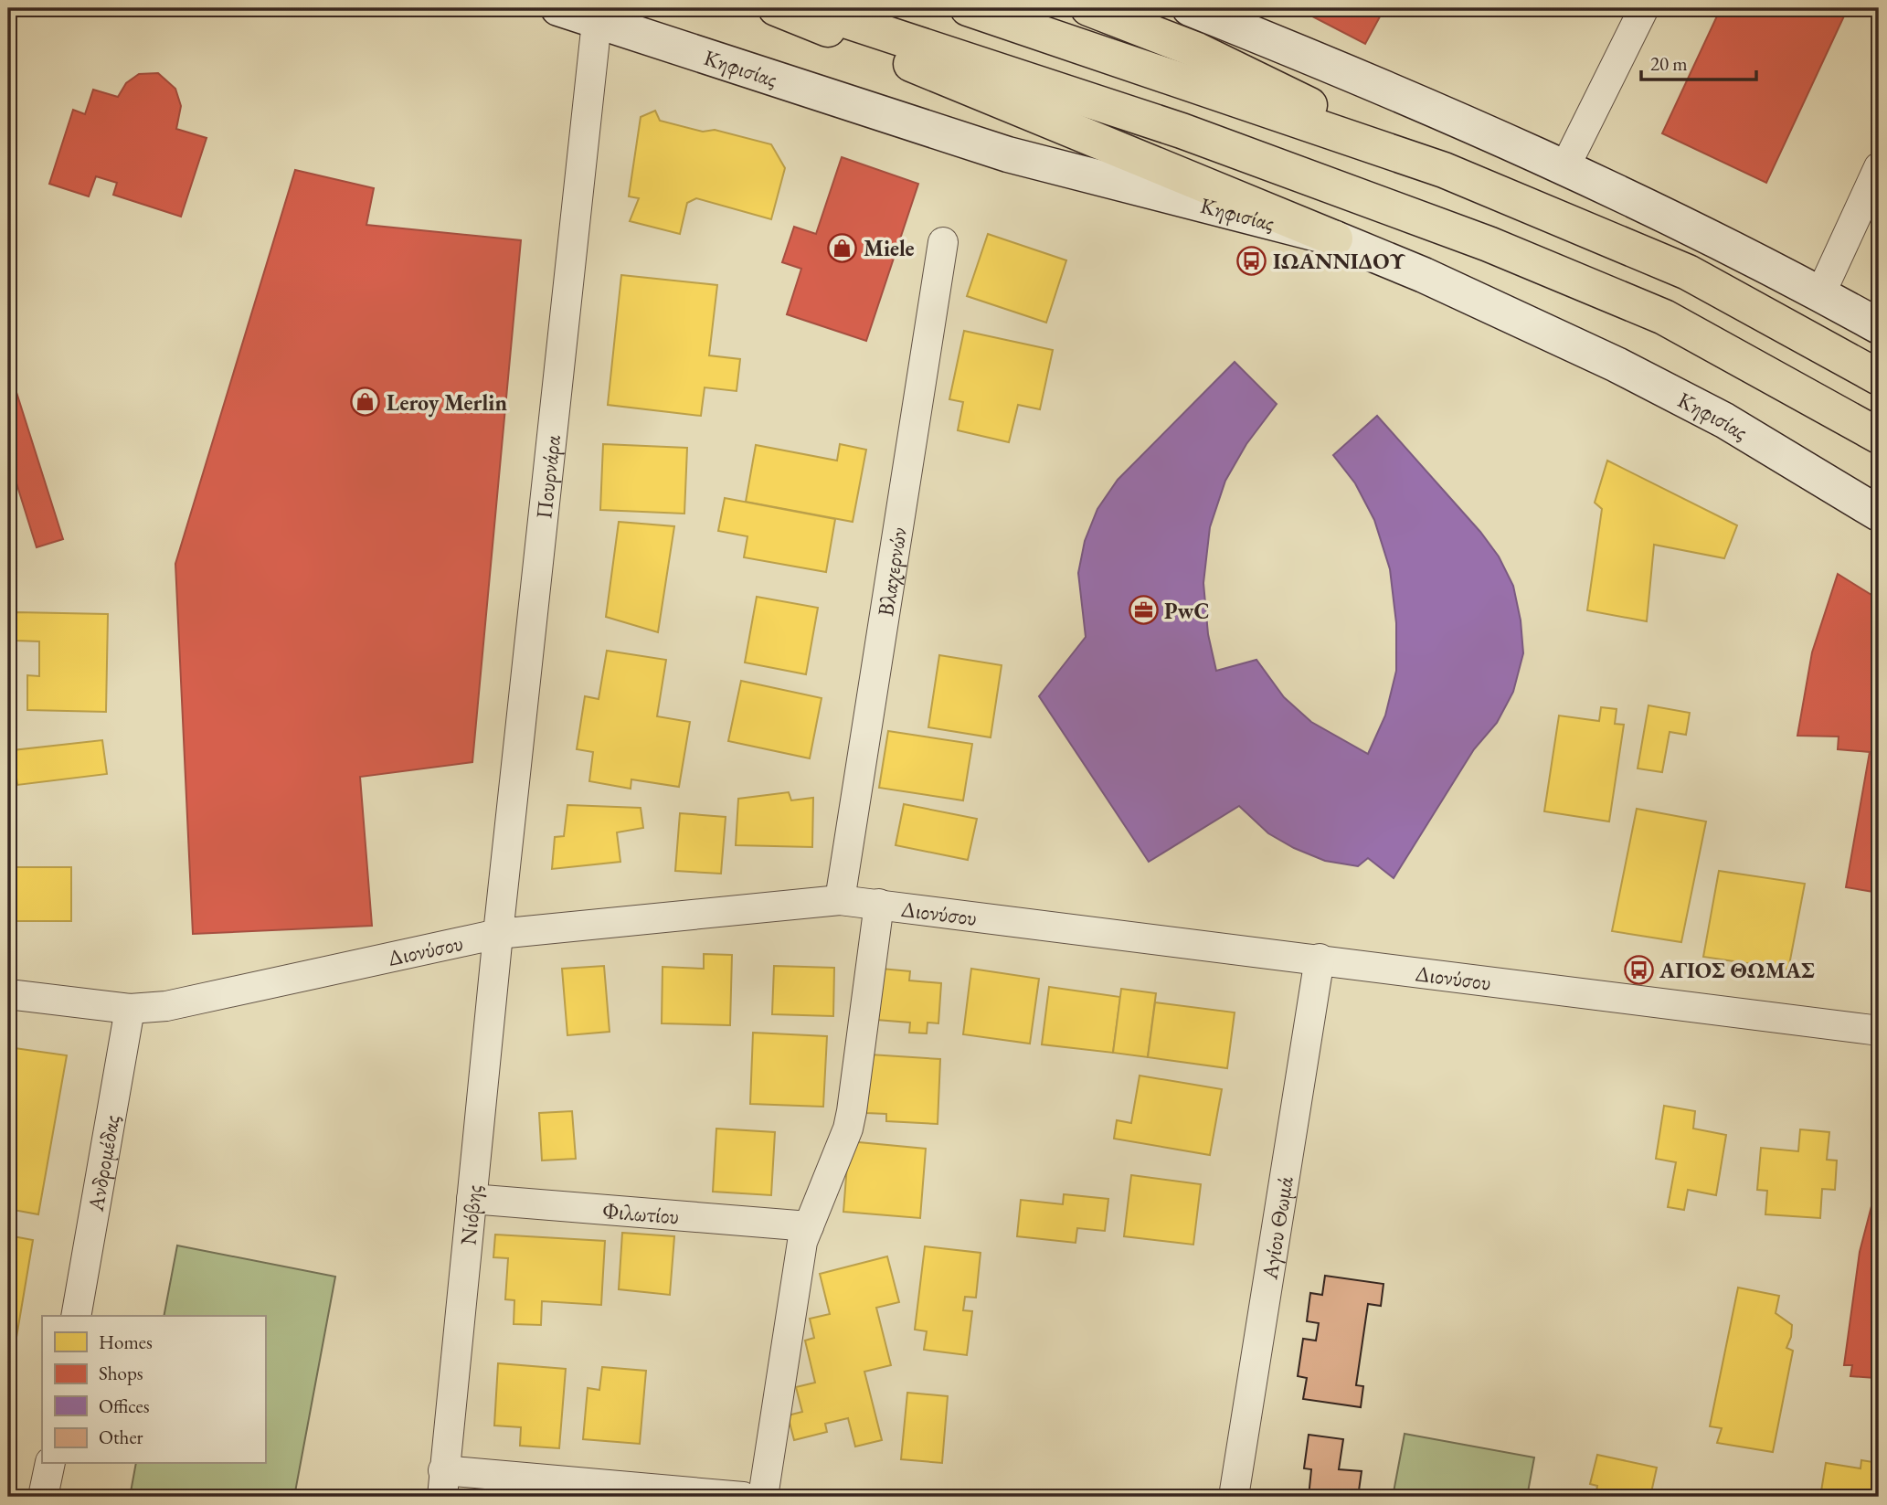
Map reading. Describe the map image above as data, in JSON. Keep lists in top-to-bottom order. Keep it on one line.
{"streets":{"main road":["Κηφισίας"],"street":["Πουρνάρα","Βλαχερνών","Διονύσου","Ανδρομέδας","Φιλωτίου","Νιόβης","Αγίου Θωμά"]},"crossings":[["Κηφισίας","Πουρνάρα"],["Πουρνάρα","Διονύσου"],["Πουρνάρα","Νιόβης"],["Βλαχερνών","Διονύσου"],["Διονύσου","Ανδρομέδας"],["Διονύσου","Νιόβης"],["Διονύσου","Αγίου Θωμά"],["Φιλωτίου","Νιόβης"]],"places":{"shop":["Miele","Leroy Merlin"],"bus stop":["ΙΩΑΝΝΙΔΟΥ","ΑΓΙΟΣ ΘΩΜΑΣ"],"office":["PwC"]},"legend":["Homes","Shops","Offices","Other"],"scale_bar":"20 m"}
